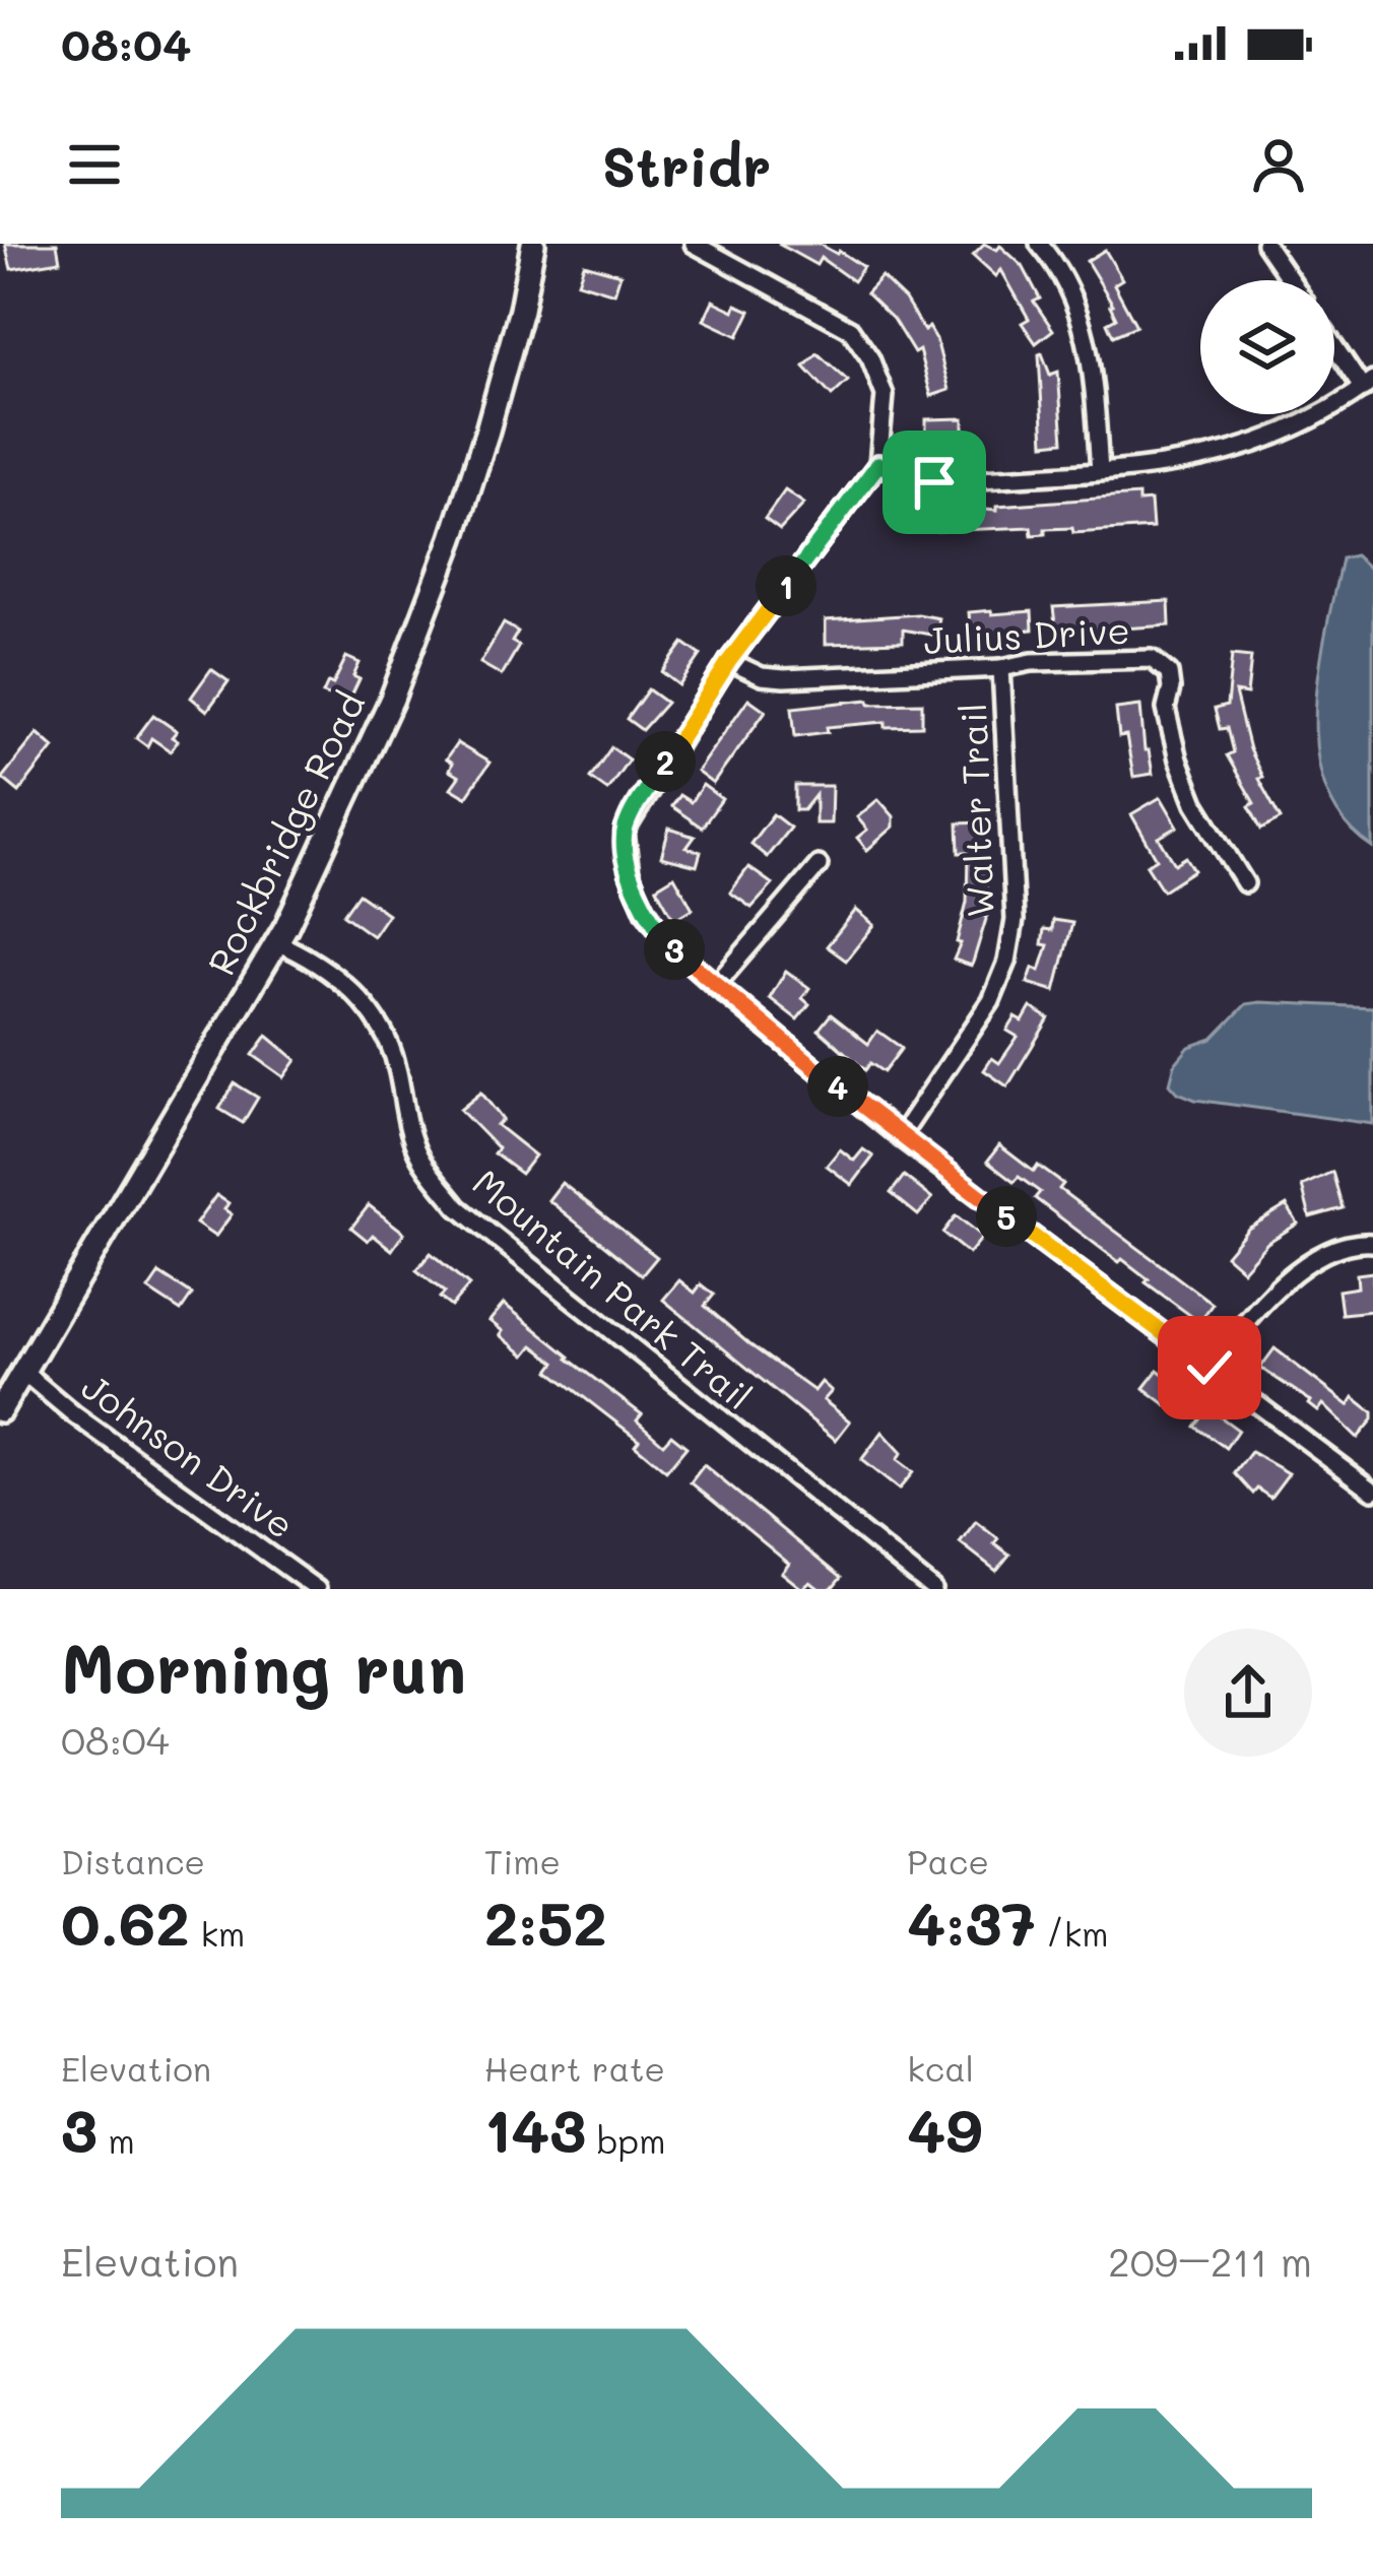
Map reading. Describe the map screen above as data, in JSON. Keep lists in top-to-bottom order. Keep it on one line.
{"streets":{"main road":["Rockbridge Road"],"street":["Julius Drive","Walter Trail","Mountain Park Trail","Johnson Drive"]},"crossings":[["Julius Drive","Walter Trail"],["Rockbridge Road","Mountain Park Trail"],["Rockbridge Road","Johnson Drive"]],"page":{"status":"08:04","header":"Stridr","pins":["1","2","3","4","5"],"heading":["Morning run","08:04"],"stats":[["Distance","0.62 km"],["Time","2:52"],["Pace","4:37 /km"],["Elevation","3 m"],["Heart rate","143 bpm"],["kcal","49"]],"chart":["Elevation","209–211 m"]}}
